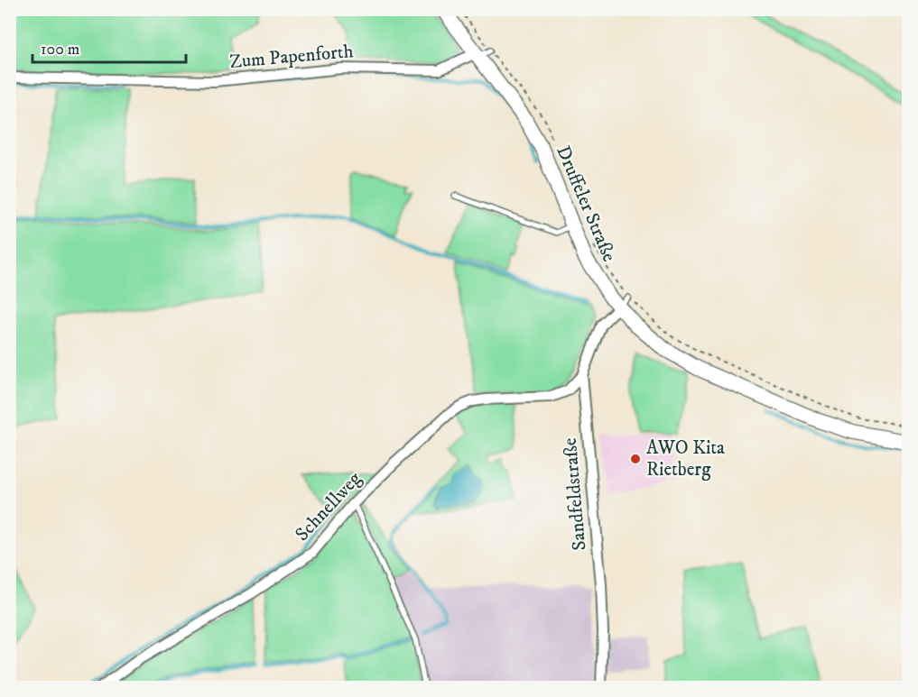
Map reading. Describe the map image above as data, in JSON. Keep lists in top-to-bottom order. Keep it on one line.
{"streets":{"street":["Zum Papenforth","Druffeler Straße","Sandfeldstraße","Schnellweg"]},"crossings":[["Zum Papenforth","Druffeler Straße"],["Druffeler Straße","Sandfeldstraße"],["Sandfeldstraße","Schnellweg"]],"places":["AWO Kita Rietberg"],"scale_bar":"100 m"}
